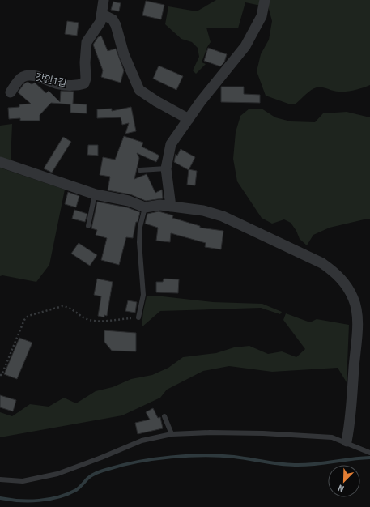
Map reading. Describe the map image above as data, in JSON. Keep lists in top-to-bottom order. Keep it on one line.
{"streets":{"street":["갓안1길"]},"north":"bottom left"}
